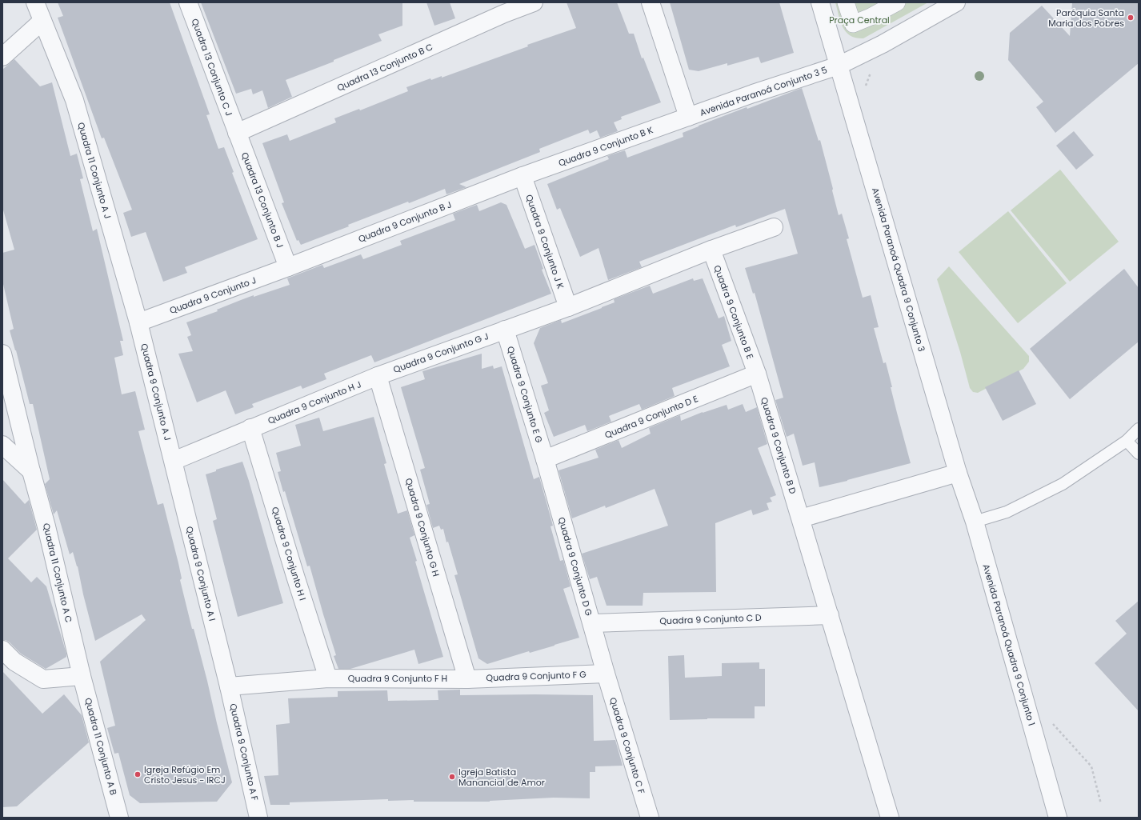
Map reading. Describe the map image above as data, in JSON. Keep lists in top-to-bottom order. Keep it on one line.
{"streets":{"street":["Quadra 13 Conjunto C J","Quadra 13 Conjunto B C","Avenida Paranoá Conjunto 3 5","Quadra 9 Conjunto B K","Quadra 11 Conjunto A J","Quadra 13 Conjunto B J","Quadra 9 Conjunto B J","Quadra 9 Conjunto J K","Avenida Paranoá Quadra 9 Conjunto 3","Quadra 9 Conjunto J","Quadra 9 Conjunto B E","Quadra 9 Conjunto G J","Quadra 9 Conjunto A J","Quadra 9 Conjunto E G","Quadra 9 Conjunto H J","Quadra 9 Conjunto D E","Quadra 9 Conjunto B D","Quadra 9 Conjunto G H","Quadra 9 Conjunto H I","Quadra 9 Conjunto D G","Quadra 11 Conjunto A C","Quadra 9 Conjunto A I","Quadra 9 Conjunto C D","Avenida Paranoá Quadra 9 Conjunto 1","Quadra 9 Conjunto F G","Quadra 9 Conjunto F H","Quadra 9 Conjunto C F","Quadra 11 Conjunto A B","Quadra 9 Conjunto A F"]},"crossings":[["Quadra 13 Conjunto C J","Quadra 13 Conjunto B C"],["Quadra 13 Conjunto C J","Quadra 13 Conjunto B J"],["Quadra 13 Conjunto B C","Quadra 13 Conjunto B J"],["Avenida Paranoá Conjunto 3 5","Quadra 9 Conjunto B K"],["Avenida Paranoá Conjunto 3 5","Avenida Paranoá Quadra 9 Conjunto 3"],["Quadra 9 Conjunto B K","Quadra 9 Conjunto B J"],["Quadra 9 Conjunto B K","Quadra 9 Conjunto J K"],["Quadra 11 Conjunto A J","Quadra 9 Conjunto J"],["Quadra 11 Conjunto A J","Quadra 9 Conjunto A J"],["Quadra 13 Conjunto B J","Quadra 9 Conjunto B J"],["Quadra 13 Conjunto B J","Quadra 9 Conjunto J"],["Quadra 9 Conjunto B J","Quadra 9 Conjunto J K"],["Quadra 9 Conjunto B J","Quadra 9 Conjunto J"],["Quadra 9 Conjunto J K","Quadra 9 Conjunto G J"],["Avenida Paranoá Quadra 9 Conjunto 3","Avenida Paranoá Quadra 9 Conjunto 1"],["Quadra 9 Conjunto J","Quadra 9 Conjunto A J"],["Quadra 9 Conjunto B E","Quadra 9 Conjunto G J"],["Quadra 9 Conjunto B E","Quadra 9 Conjunto D E"],["Quadra 9 Conjunto B E","Quadra 9 Conjunto B D"],["Quadra 9 Conjunto G J","Quadra 9 Conjunto E G"],["Quadra 9 Conjunto G J","Quadra 9 Conjunto H J"],["Quadra 9 Conjunto G J","Quadra 9 Conjunto G H"],["Quadra 9 Conjunto A J","Quadra 9 Conjunto H J"],["Quadra 9 Conjunto A J","Quadra 9 Conjunto A I"],["Quadra 9 Conjunto E G","Quadra 9 Conjunto D E"],["Quadra 9 Conjunto E G","Quadra 9 Conjunto D G"],["Quadra 9 Conjunto H J","Quadra 9 Conjunto G H"],["Quadra 9 Conjunto H J","Quadra 9 Conjunto H I"],["Quadra 9 Conjunto H J","Quadra 9 Conjunto A I"],["Quadra 9 Conjunto D E","Quadra 9 Conjunto B D"],["Quadra 9 Conjunto D E","Quadra 9 Conjunto D G"],["Quadra 9 Conjunto B D","Quadra 9 Conjunto C D"],["Quadra 9 Conjunto G H","Quadra 9 Conjunto F G"],["Quadra 9 Conjunto G H","Quadra 9 Conjunto F H"],["Quadra 9 Conjunto H I","Quadra 9 Conjunto F H"],["Quadra 9 Conjunto D G","Quadra 9 Conjunto C D"],["Quadra 9 Conjunto D G","Quadra 9 Conjunto F G"],["Quadra 9 Conjunto D G","Quadra 9 Conjunto C F"],["Quadra 11 Conjunto A C","Quadra 11 Conjunto A B"],["Quadra 9 Conjunto A I","Quadra 9 Conjunto F H"],["Quadra 9 Conjunto A I","Quadra 9 Conjunto A F"],["Quadra 9 Conjunto F G","Quadra 9 Conjunto F H"],["Quadra 9 Conjunto F G","Quadra 9 Conjunto C F"],["Quadra 9 Conjunto F H","Quadra 9 Conjunto A F"]],"parks":["Praça Central"],"places":["Paróquia Santa Maria dos Pobres","Igreja Refúgio Em Cristo Jesus - IRCJ","Igreja Batista Manancial de Amor"]}
